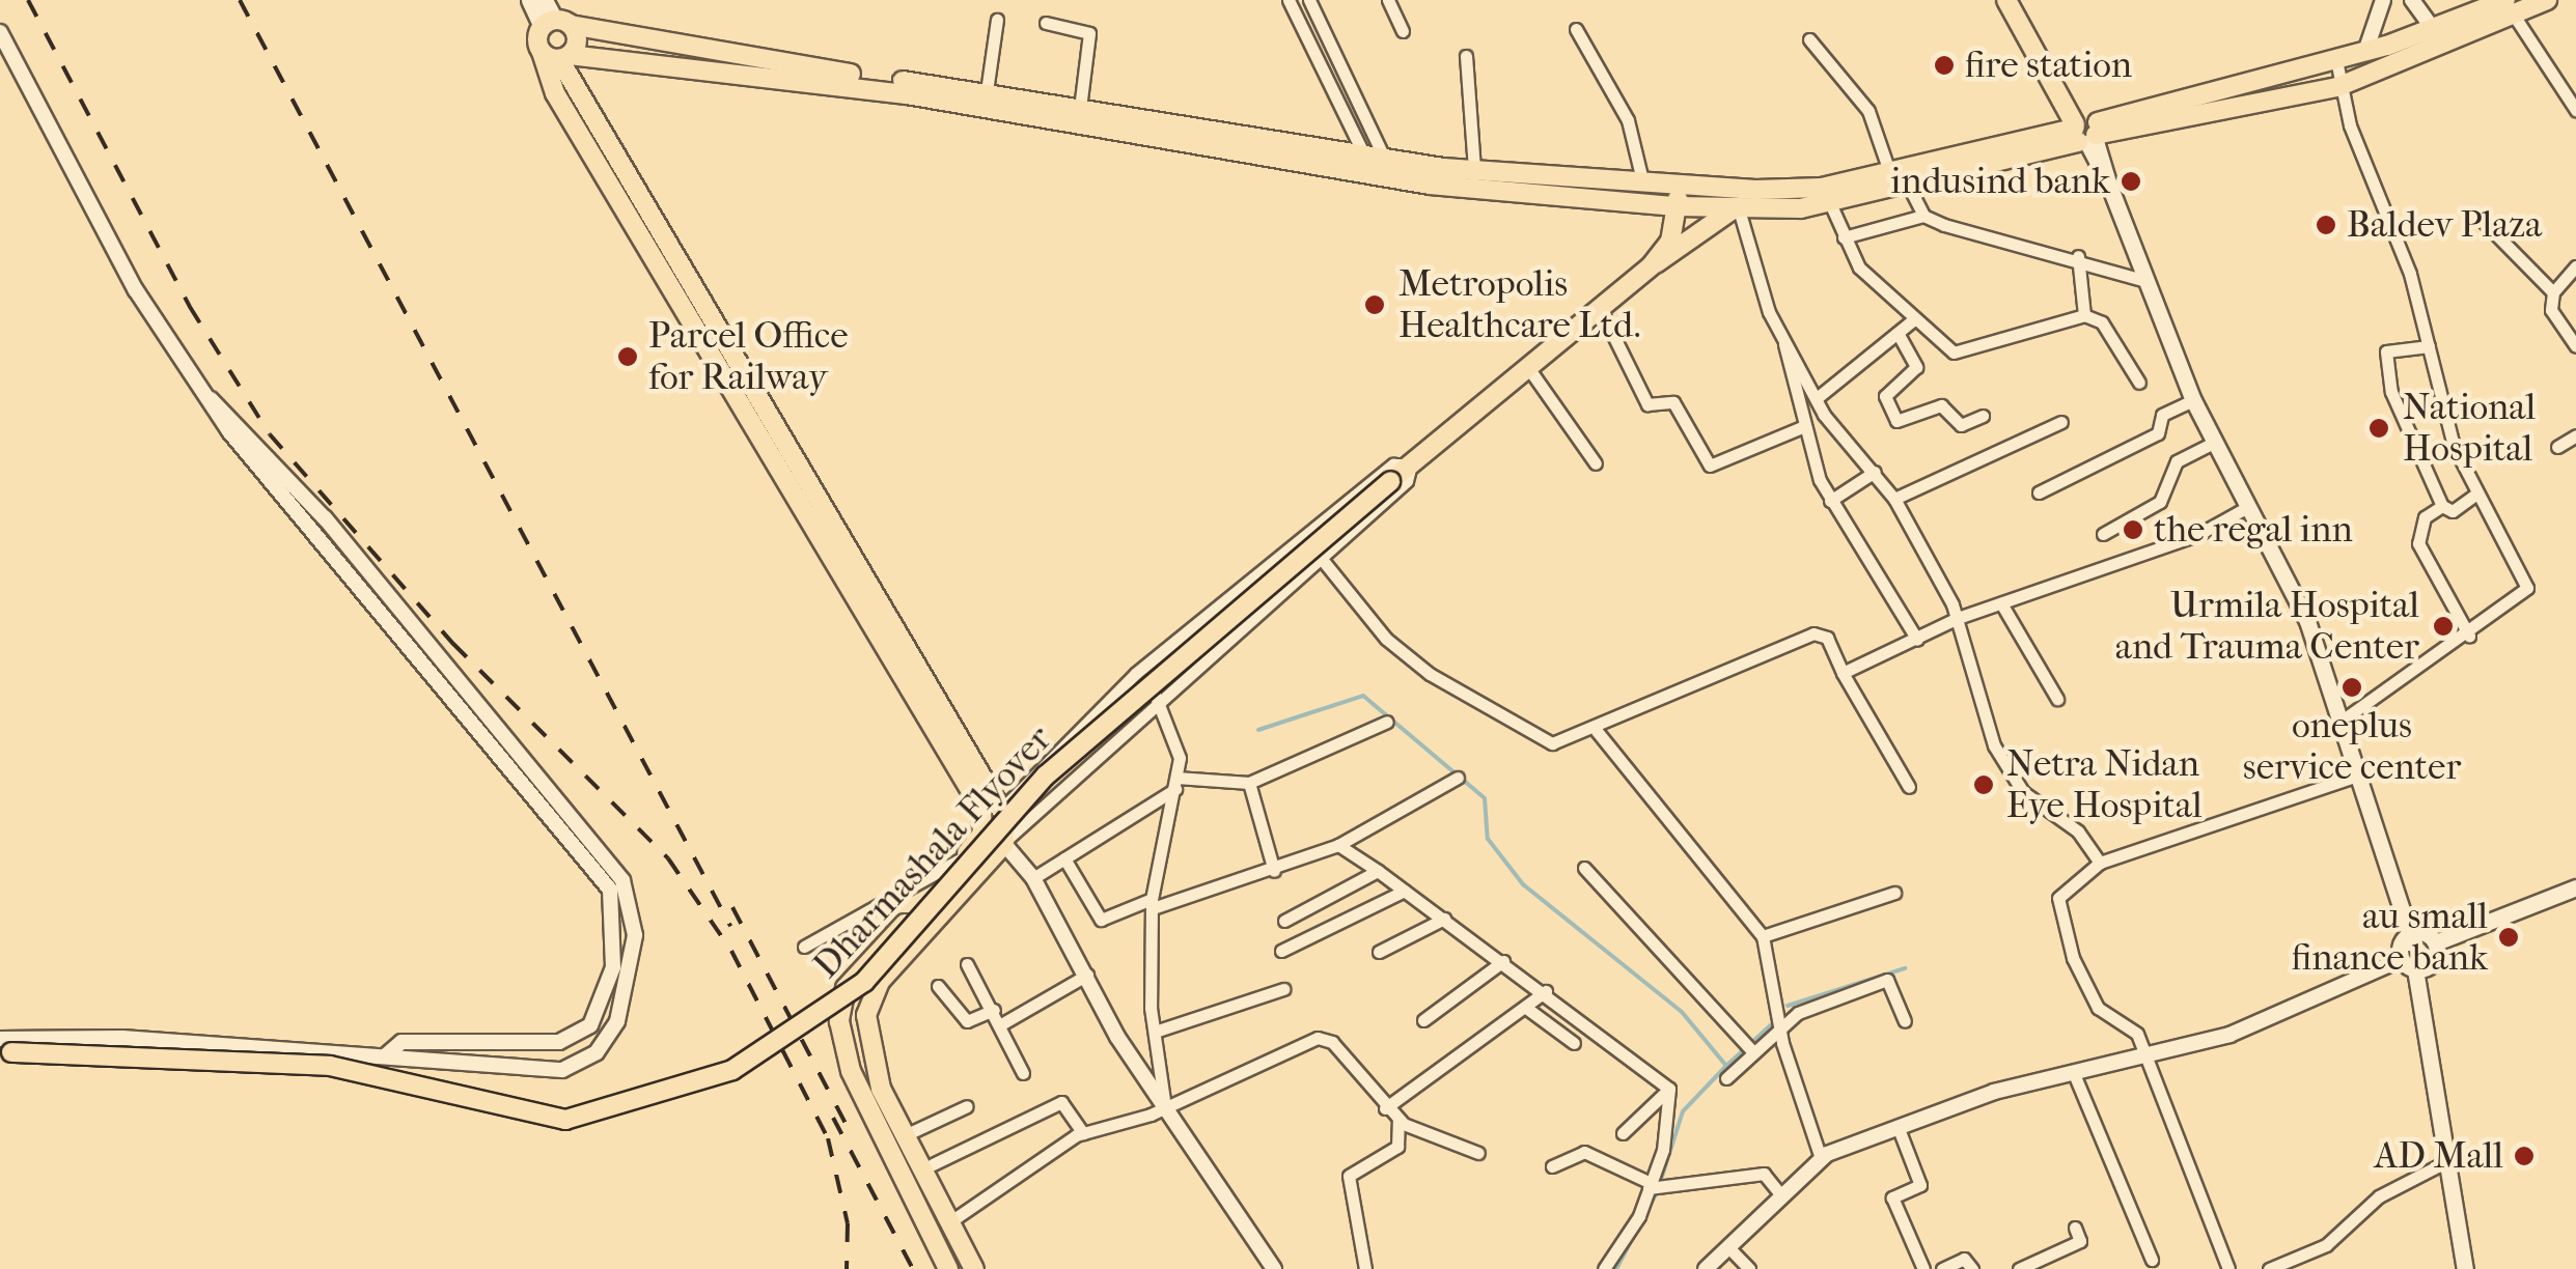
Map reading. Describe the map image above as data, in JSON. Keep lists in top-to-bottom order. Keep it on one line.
{"streets":{"main road":["Dharmashala Flyover"]},"places":["fire station","indusind bank","Baldev Plaza","Metropolis Healthcare Ltd.","Parcel Office for Railway","National Hospital","the regal inn","Urmila Hospital and Trauma Center","oneplus service center","Netra Nidan Eye Hospital","au small finance bank","AD Mall"]}
